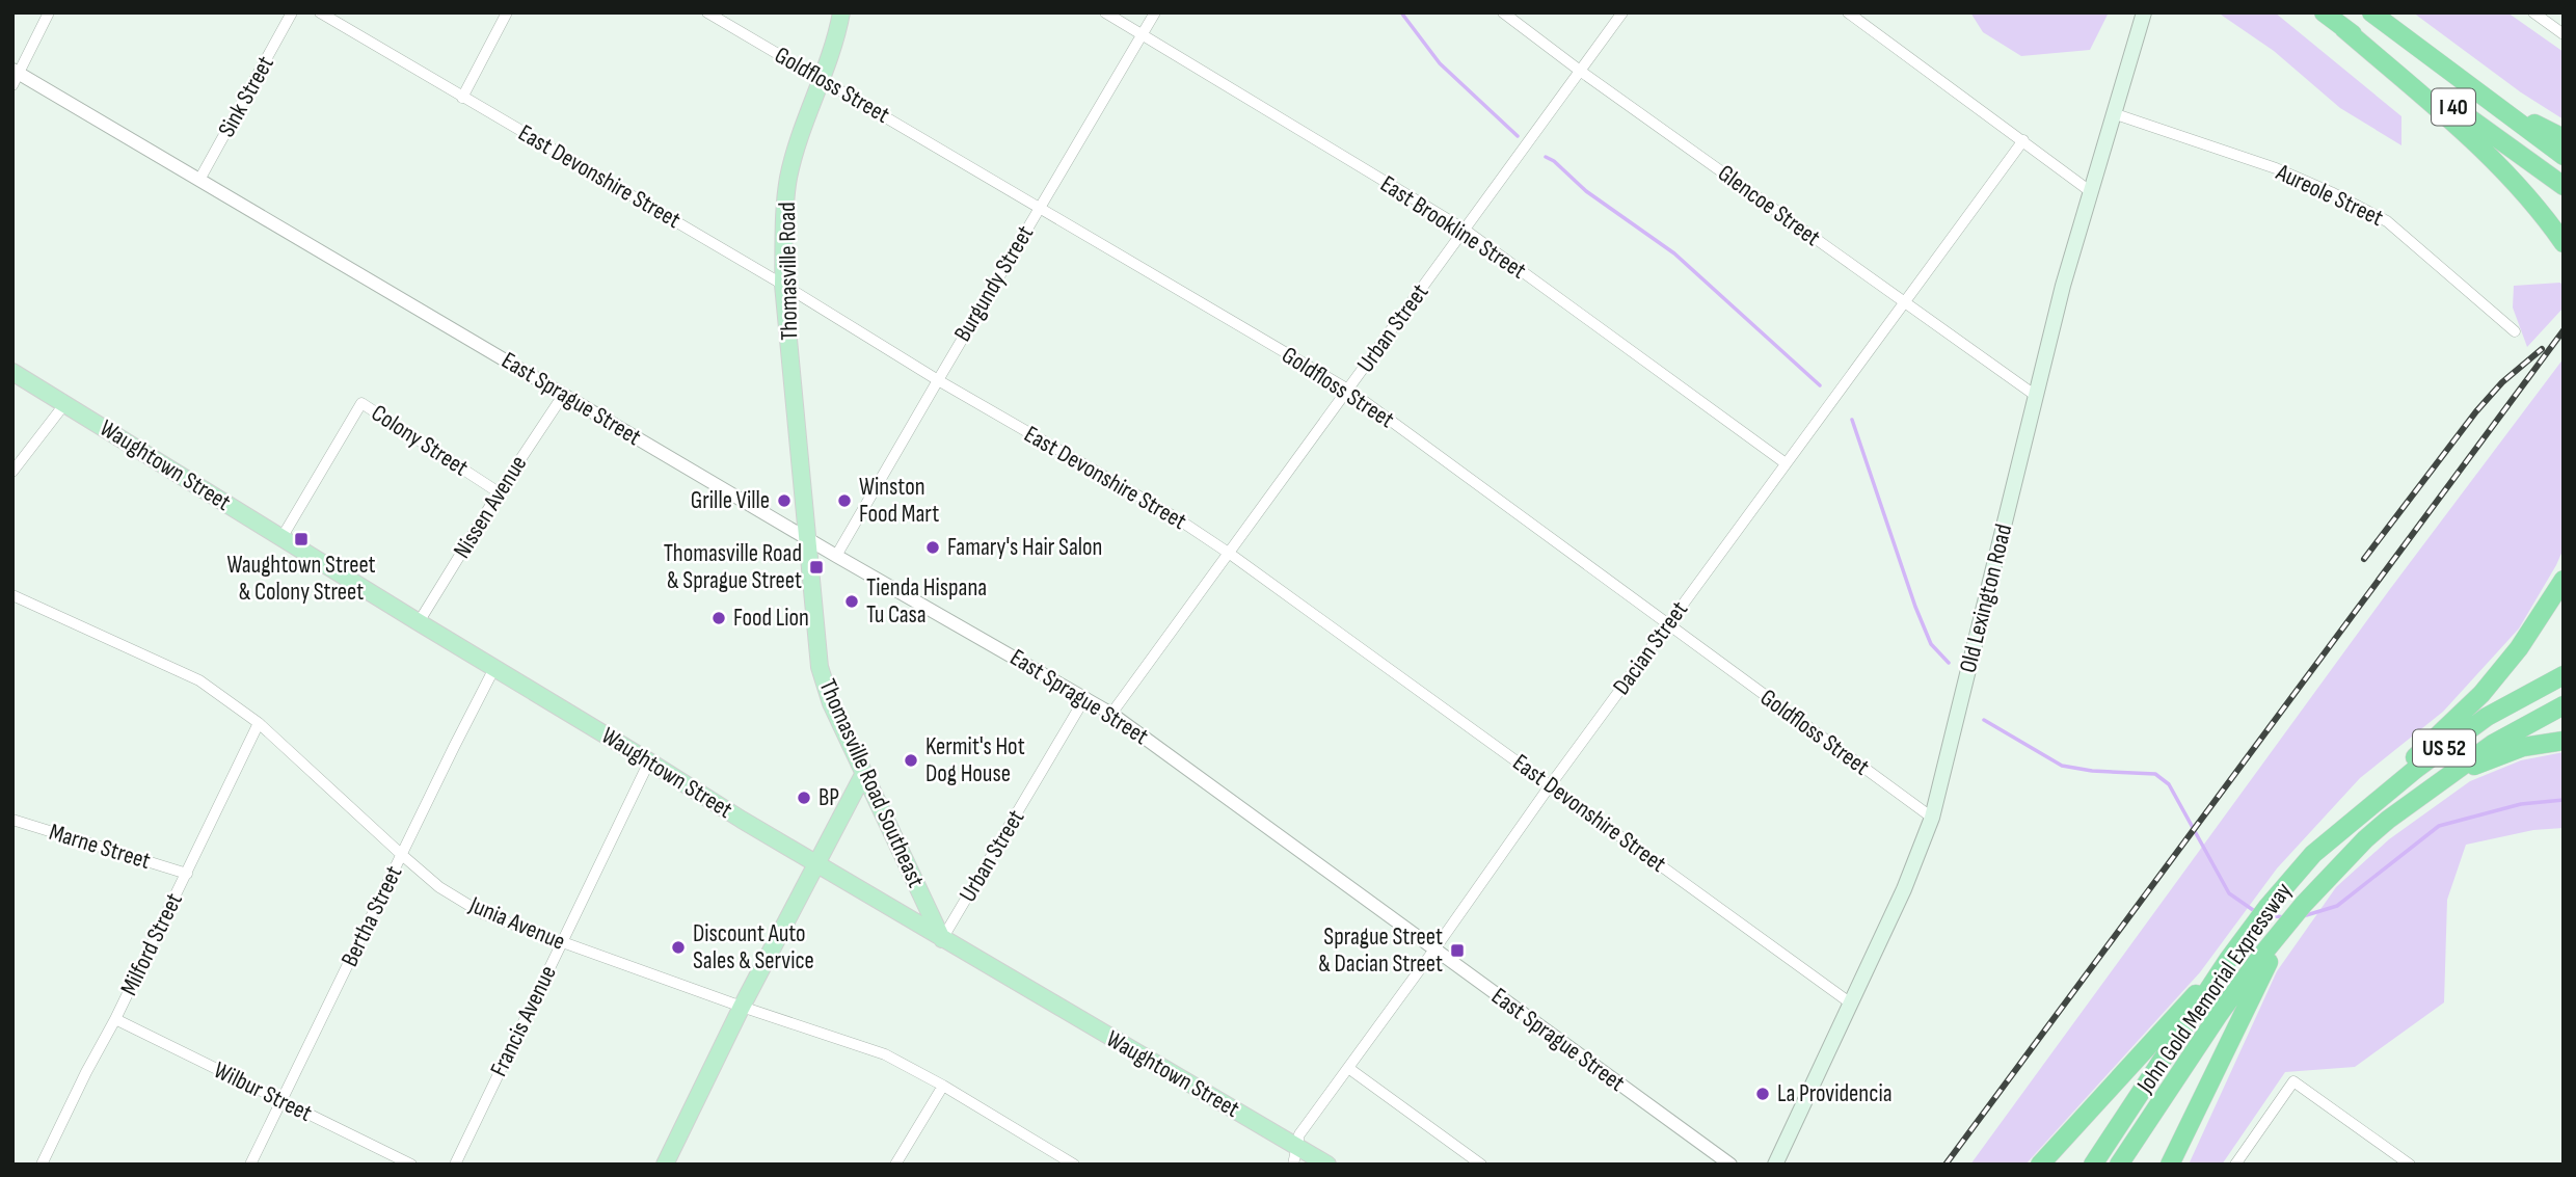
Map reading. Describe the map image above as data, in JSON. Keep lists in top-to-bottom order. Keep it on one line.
{"streets":{"highway":["I 40","US 52","John Gold Memorial Expressway"],"main road":["Thomasville Road","Waughtown Street","Old Lexington Road","Thomasville Road Southeast"],"street":["Goldfloss Street","Sink Street","East Devonshire Street","Aureole Street","Glencoe Street","East Brookline Street","Burgundy Street","Urban Street","East Sprague Street","Colony Street","Nissen Avenue","Dacian Street","Marne Street","Bertha Street","Junia Avenue","Milford Street","Francis Avenue","Wilbur Street"]},"crossings":[["Goldfloss Street","Thomasville Road"],["Goldfloss Street","Burgundy Street"],["Goldfloss Street","Urban Street"],["Goldfloss Street","Old Lexington Road"],["Goldfloss Street","Dacian Street"],["Sink Street","East Sprague Street"],["East Devonshire Street","Thomasville Road"],["East Devonshire Street","Burgundy Street"],["East Devonshire Street","Urban Street"],["East Devonshire Street","Old Lexington Road"],["East Devonshire Street","Dacian Street"],["Aureole Street","Old Lexington Road"],["Glencoe Street","Urban Street"],["Glencoe Street","Old Lexington Road"],["Glencoe Street","Dacian Street"],["East Brookline Street","Burgundy Street"],["East Brookline Street","Urban Street"],["East Brookline Street","Dacian Street"],["Thomasville Road","East Sprague Street"],["Thomasville Road","Thomasville Road Southeast"],["Burgundy Street","East Sprague Street"],["Urban Street","East Sprague Street"],["Urban Street","Waughtown Street"],["Urban Street","Thomasville Road Southeast"],["East Sprague Street","Nissen Avenue"],["East Sprague Street","Dacian Street"],["East Sprague Street","Thomasville Road Southeast"],["Colony Street","Waughtown Street"],["Colony Street","Nissen Avenue"],["Waughtown Street","Nissen Avenue"],["Waughtown Street","Dacian Street"],["Waughtown Street","Thomasville Road Southeast"],["Waughtown Street","Bertha Street"],["Waughtown Street","Francis Avenue"],["Marne Street","Milford Street"],["Bertha Street","Junia Avenue"],["Bertha Street","Wilbur Street"],["Junia Avenue","Milford Street"],["Junia Avenue","Francis Avenue"],["Milford Street","Wilbur Street"]],"places":{"other":["Grille Ville","Winston Food Mart","Famary's Hair Salon","Tienda Hispana Tu Casa","Food Lion","Kermit's Hot Dog House","BP","Discount Auto Sales & Service","La Providencia"],"transit":["Waughtown Street & Colony Street","Thomasville Road & Sprague Street","Sprague Street & Dacian Street"]}}
